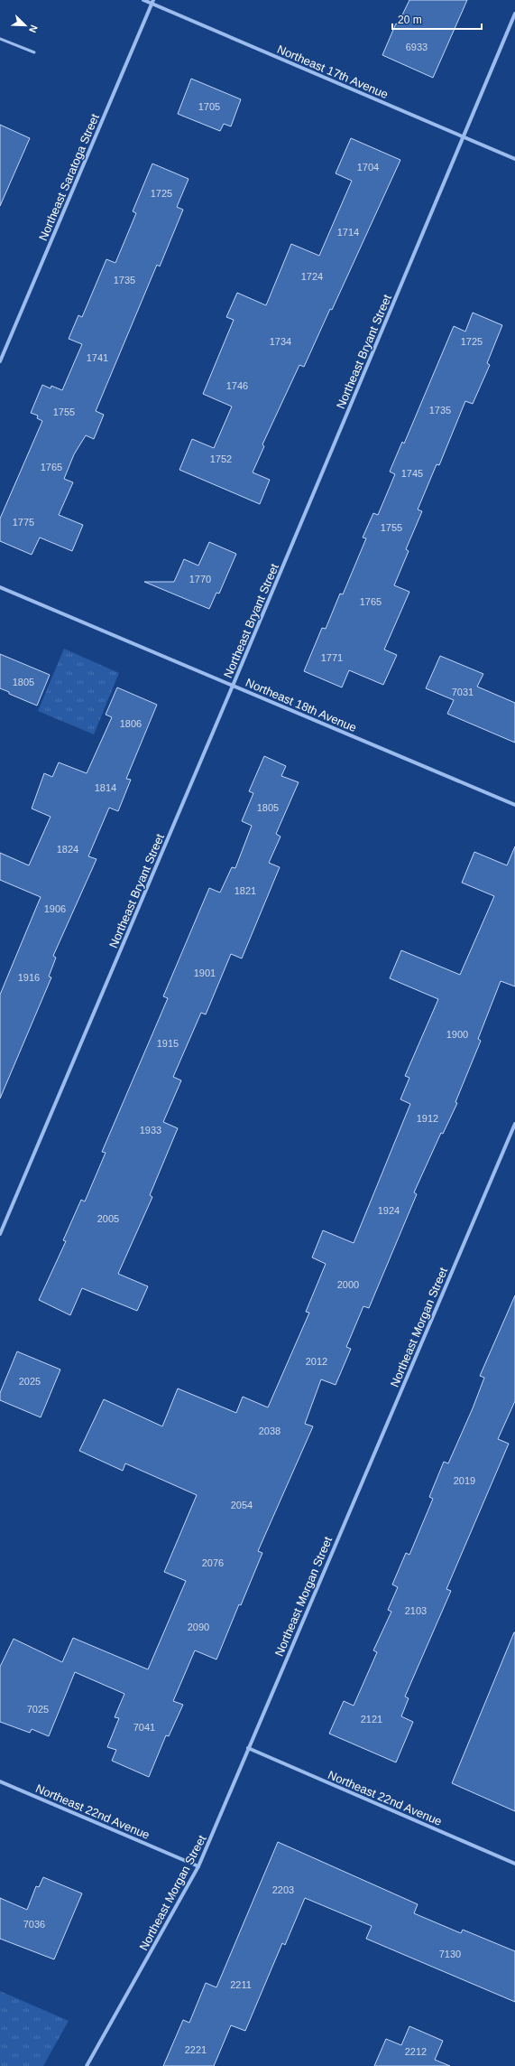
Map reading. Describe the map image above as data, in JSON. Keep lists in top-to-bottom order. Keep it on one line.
{"streets":{"street":["Northeast 17th Avenue","Northeast Saratoga Street","Northeast Bryant Street","Northeast 18th Avenue","Northeast Morgan Street","Northeast 22nd Avenue"]},"crossings":[["Northeast 17th Avenue","Northeast Saratoga Street"],["Northeast 17th Avenue","Northeast Bryant Street"],["Northeast Bryant Street","Northeast 18th Avenue"],["Northeast Morgan Street","Northeast 22nd Avenue"]],"house_numbers":["6933","1705","1704","1725","1714","1724","1735","1734","1725","1741","1746","1735","1755","1752","1765","1745","1775","1755","1770","1765","1771","1805","7031","1806","1814","1805","1824","1821","1906","1901","1916","1900","1915","1912","1933","1924","2005","2000","2012","2025","2038","2019","2054","2076","2103","2090","7025","2121","7041","2203","7036","7130","2211","2221","2212"],"scale_bar":"20 m","north":"bottom right"}
